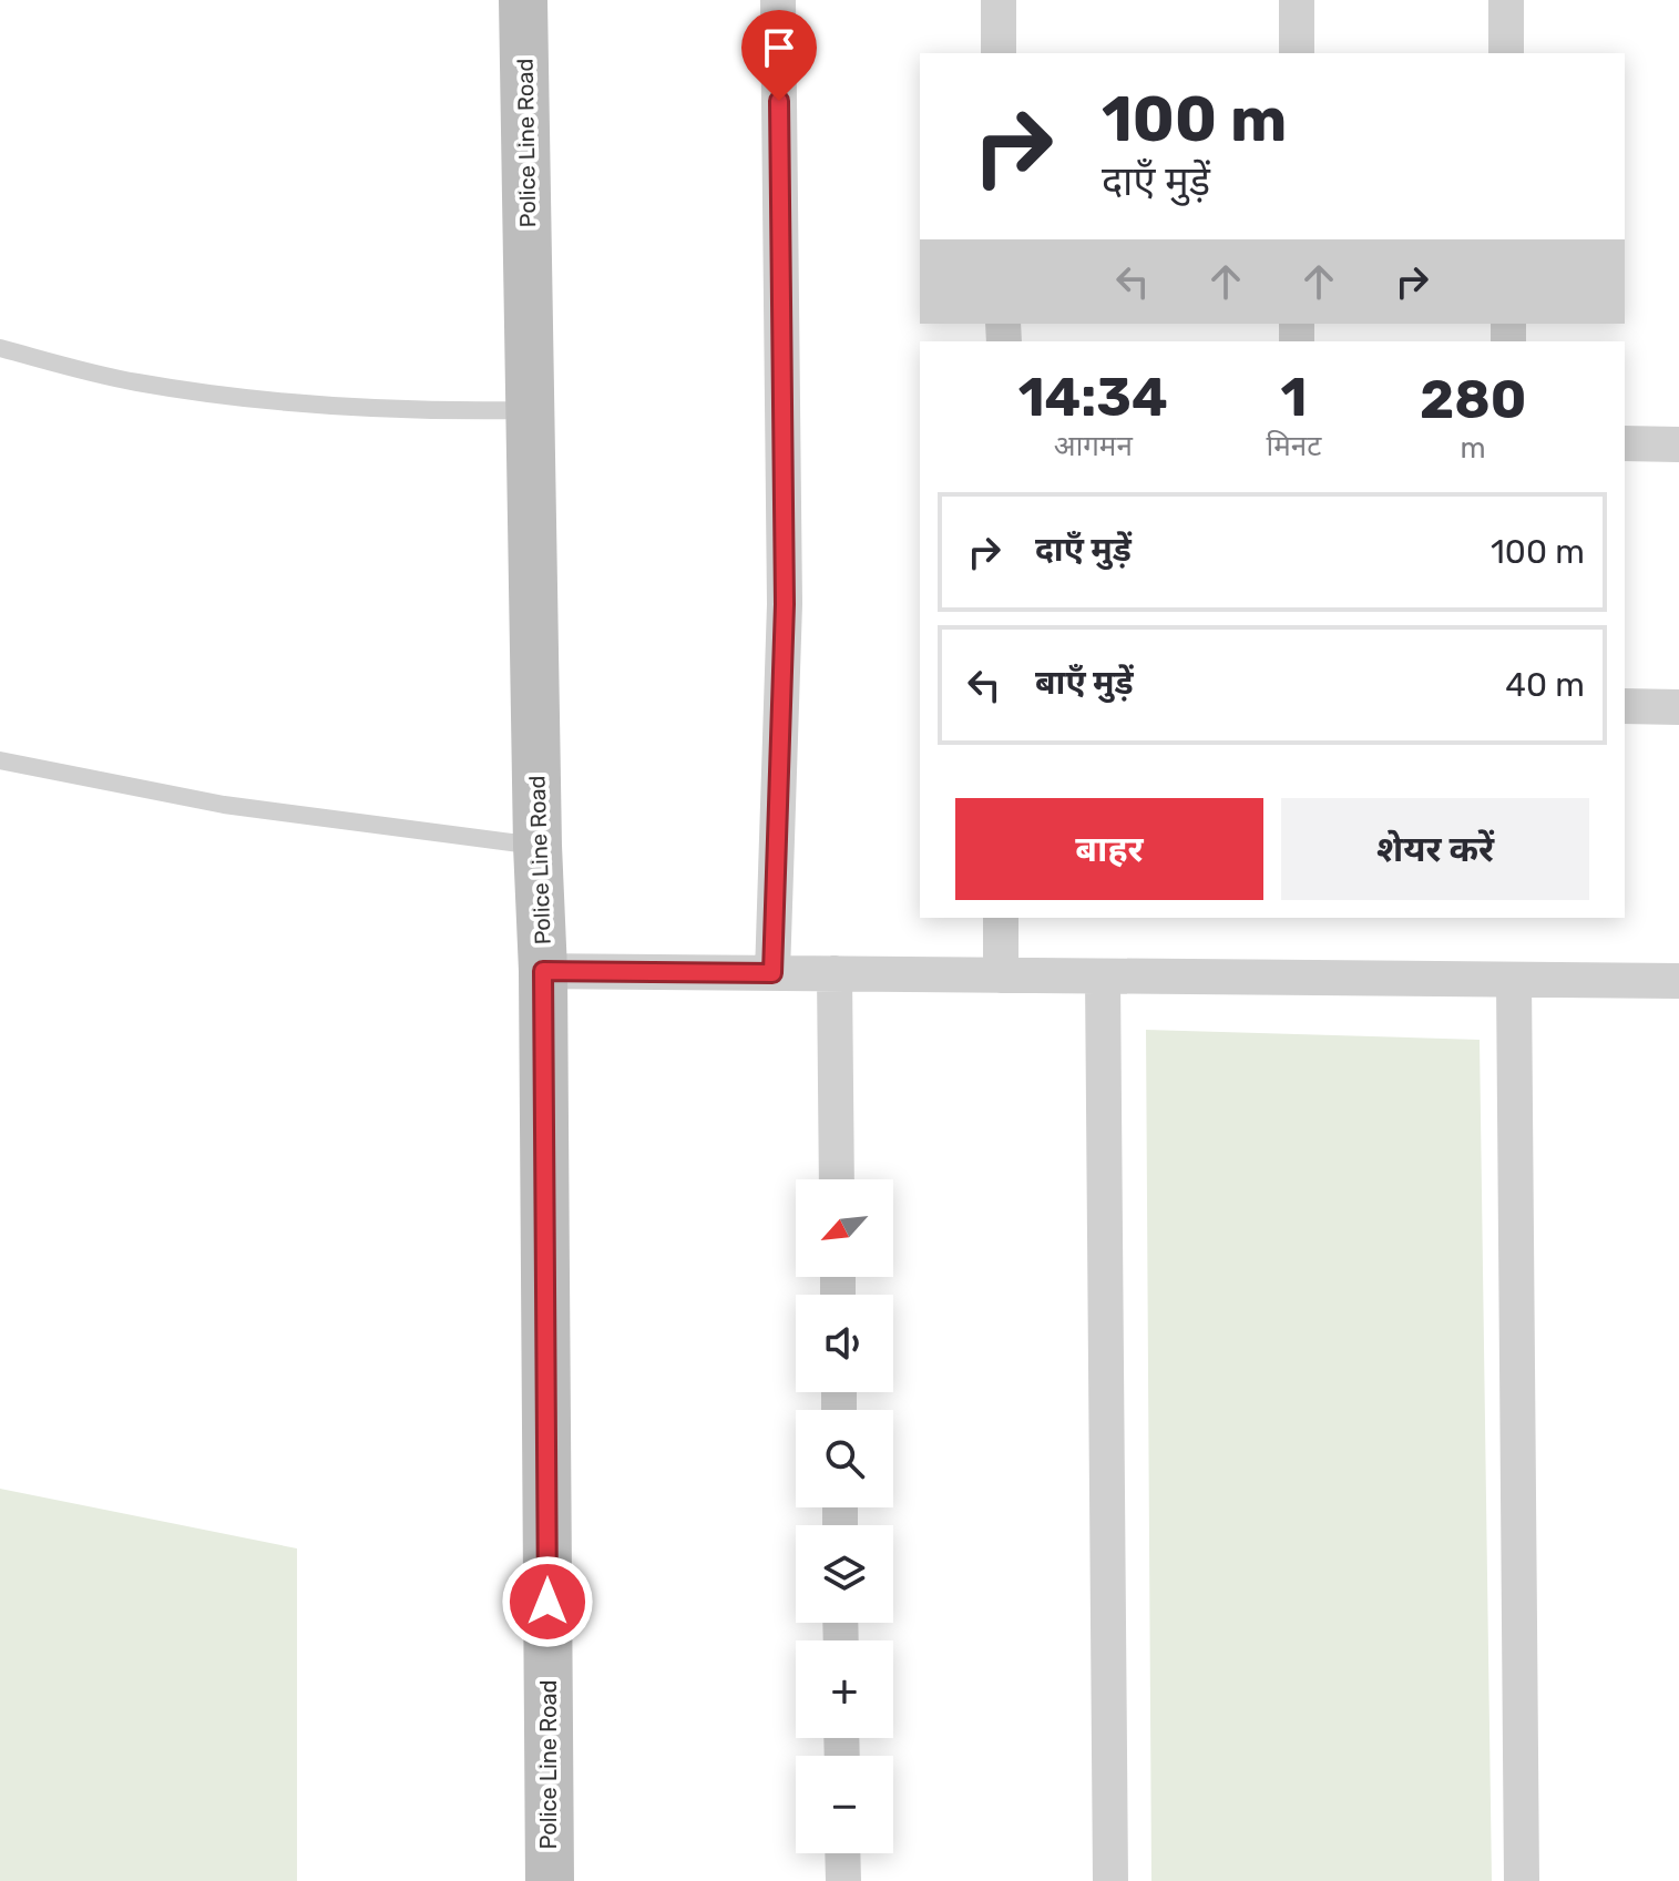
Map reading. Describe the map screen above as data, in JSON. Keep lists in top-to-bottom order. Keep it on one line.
{"streets":{"main road":["Police Line Road"]},"north":"bottom left","page":{"turn":["100 m","दाएँ मुड़ें"],"eta":["14:34","आगमन","1","मिनट","280","m"],"list":[{"name":"दाएँ मुड़ें","value":"100 m"},{"name":"बाएँ मुड़ें","value":"40 m"}],"buttons":["बाहर","शेयर करें"],"map_buttons":["+","−"]}}
